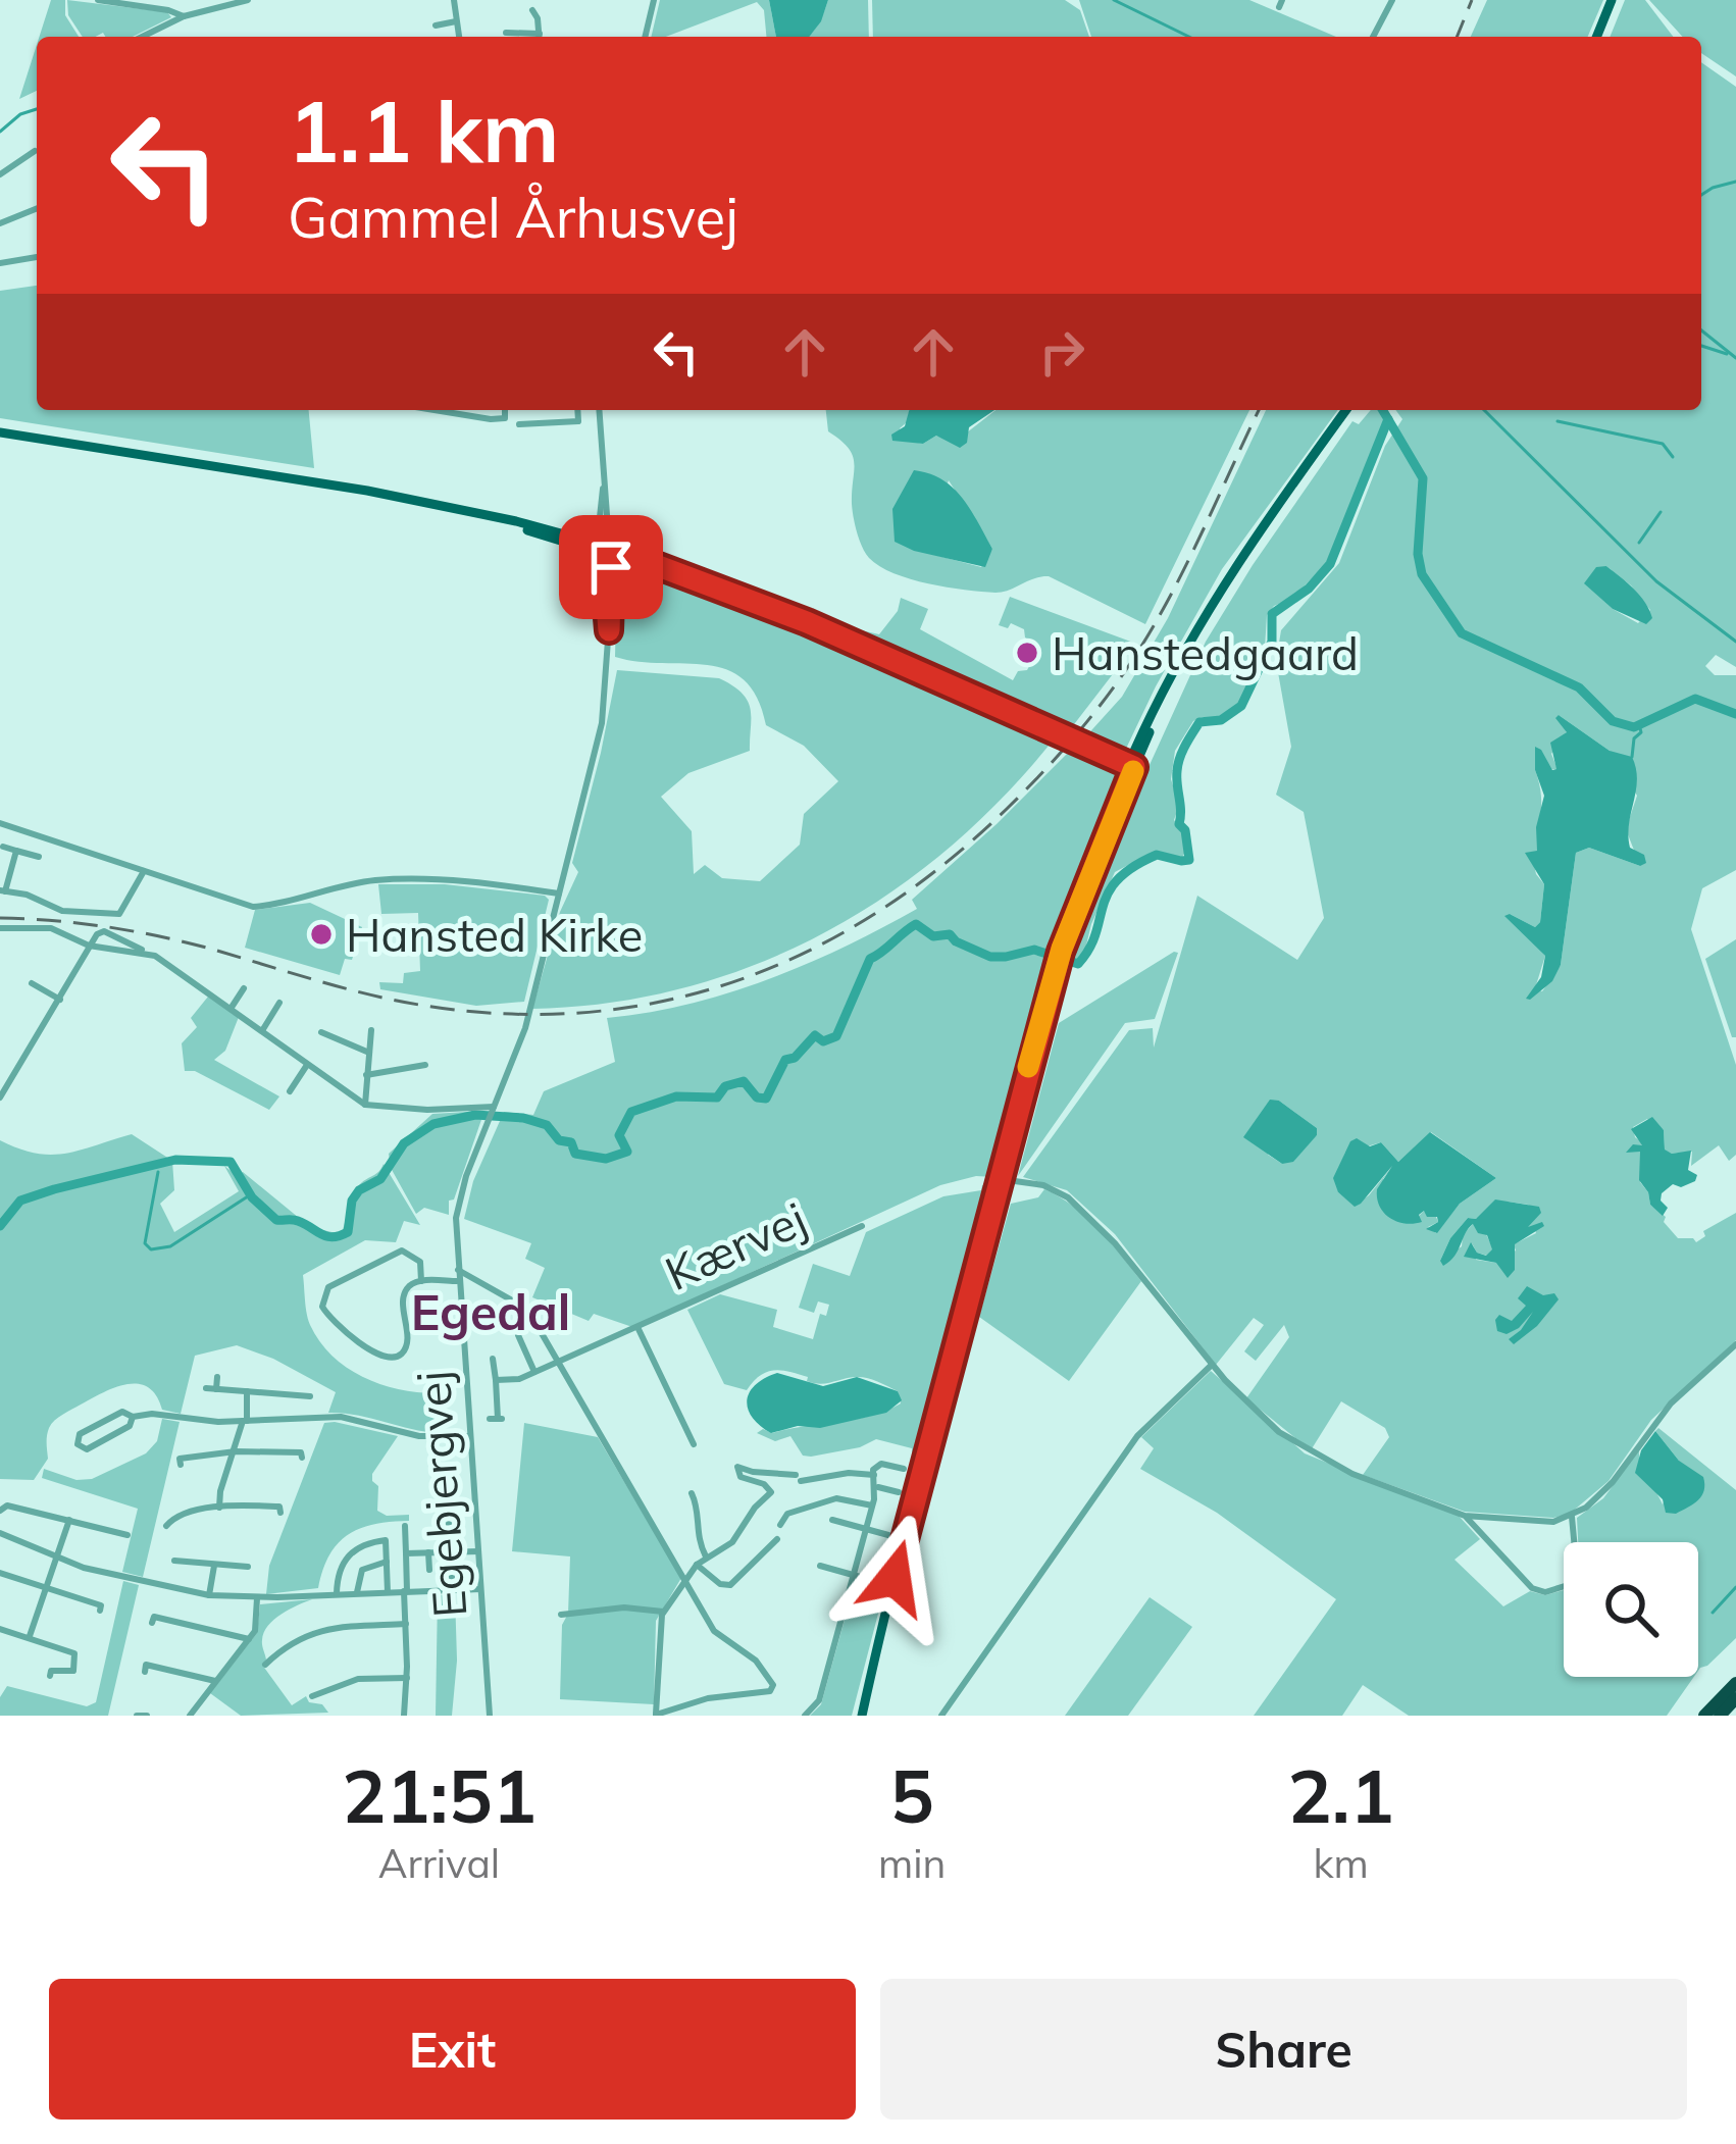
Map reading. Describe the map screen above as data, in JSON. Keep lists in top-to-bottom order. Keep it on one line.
{"streets":{"street":["Kærvej","Egebjergvej"]},"districts":["Egedal"],"places":["Hanstedgaard","Hansted Kirke"],"page":{"turn":["1.1 km","Gammel Århusvej"],"eta":["21:51","Arrival","5","min","2.1","km"],"buttons":["Exit","Share"]}}
